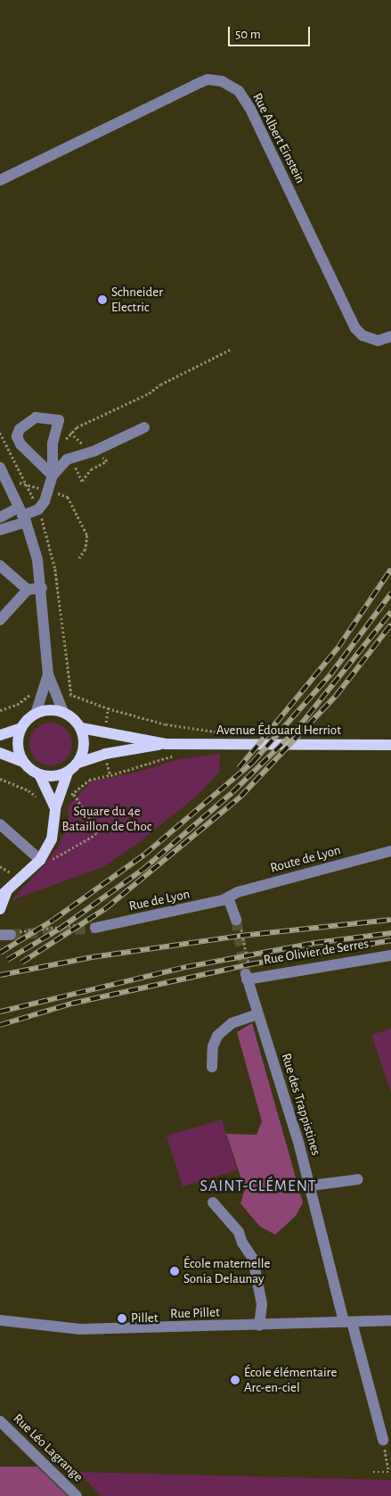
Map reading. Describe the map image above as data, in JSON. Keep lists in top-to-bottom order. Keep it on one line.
{"streets":{"main road":["Avenue Édouard Herriot"],"street":["Rue Albert Einstein","Route de Lyon","Rue de Lyon","Rue Olivier de Serres","Rue des Trappistines","Rue Pillet","Rue Léo Lagrange"]},"crossings":[["Route de Lyon","Rue de Lyon"],["Rue Olivier de Serres","Rue des Trappistines"],["Rue des Trappistines","Rue Pillet"]],"districts":["SAINT-CLÉMENT"],"parks":["Square du 4e Bataillon de Choc"],"places":["Schneider Electric","École maternelle Sonia Delaunay","Pillet","École élémentaire Arc-en-ciel"],"scale_bar":"50 m"}
